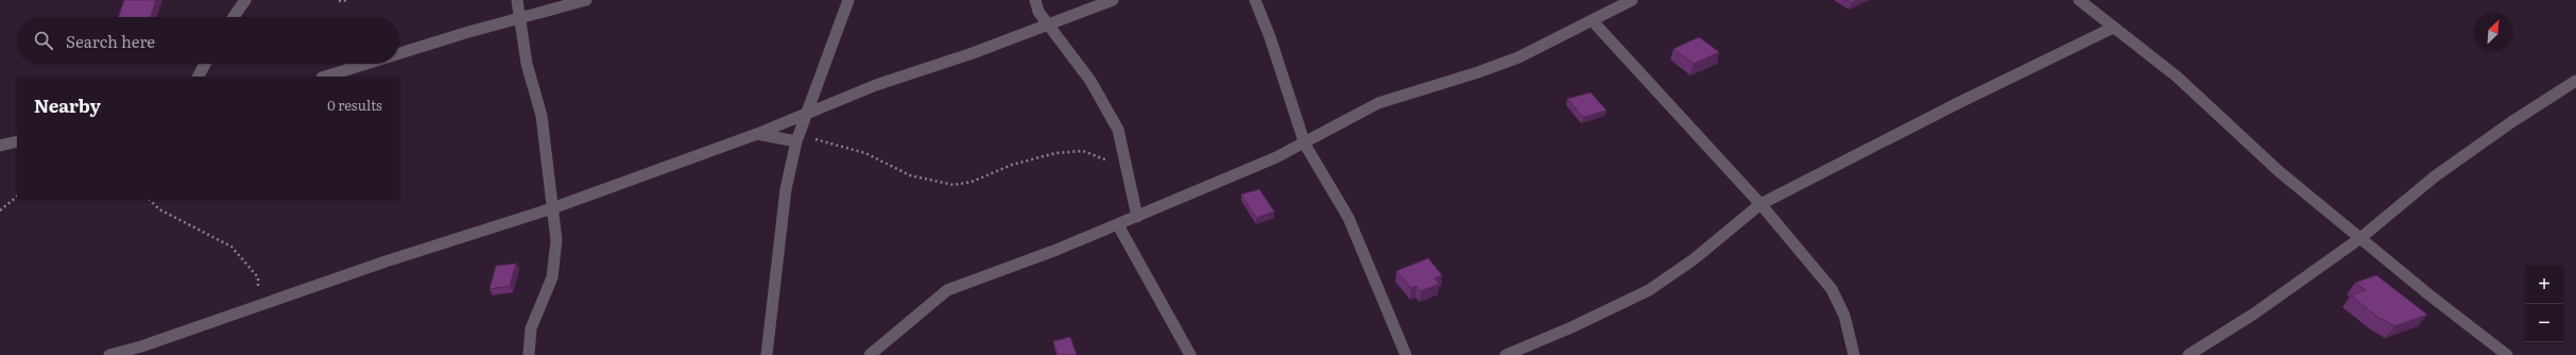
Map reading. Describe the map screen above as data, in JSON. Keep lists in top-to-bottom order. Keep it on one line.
{"north":"top right","page":{"search":"Search here","heading":["Nearby","0 results"],"map_buttons":["+","−"]}}
